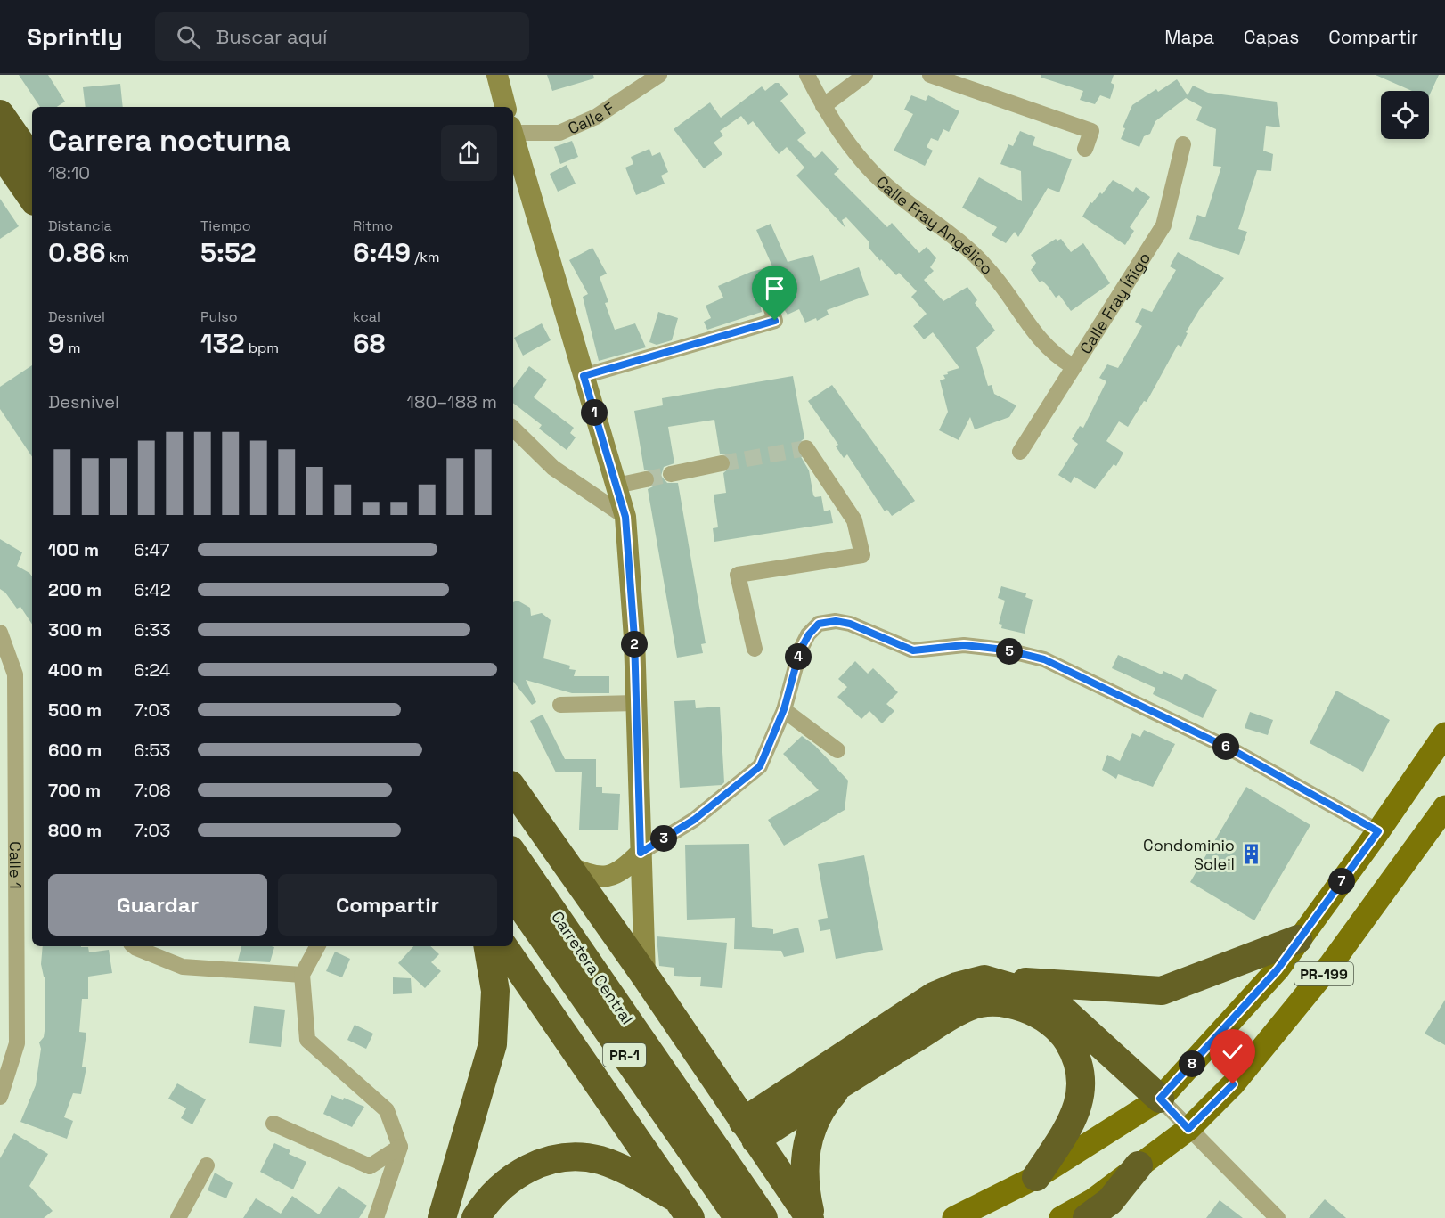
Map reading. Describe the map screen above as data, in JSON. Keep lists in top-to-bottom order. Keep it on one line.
{"streets":{"highway":["Carretera Central","PR-1"],"main road":["PR-199"],"street":["Calle F","Calle Fray Angélico","Calle Fray Íñigo","Calle 1"]},"crossings":[["Calle Fray Angélico","Calle Fray Íñigo"]],"places":{"building":["Condominio Soleil"]},"page":{"header":"Sprintly","search":"Buscar aquí","nav":["Mapa","Capas","Compartir"],"heading":["Carrera nocturna","18:10"],"stats":[["Distancia","0.86 km"],["Tiempo","5:52"],["Ritmo","6:49 /km"],["Desnivel","9 m"],["Pulso","132 bpm"],["kcal","68"]],"chart":["Desnivel","180–188 m"],"pins":["1","2","5","4","6","3","7","8"],"list":[{"name":"100 m","note":"6:47"},{"name":"200 m","note":"6:42"},{"name":"300 m","note":"6:33"},{"name":"400 m","note":"6:24"},{"name":"500 m","note":"7:03"},{"name":"600 m","note":"6:53"},{"name":"700 m","note":"7:08"},{"name":"800 m","note":"7:03"}],"buttons":["Guardar","Compartir"]}}
